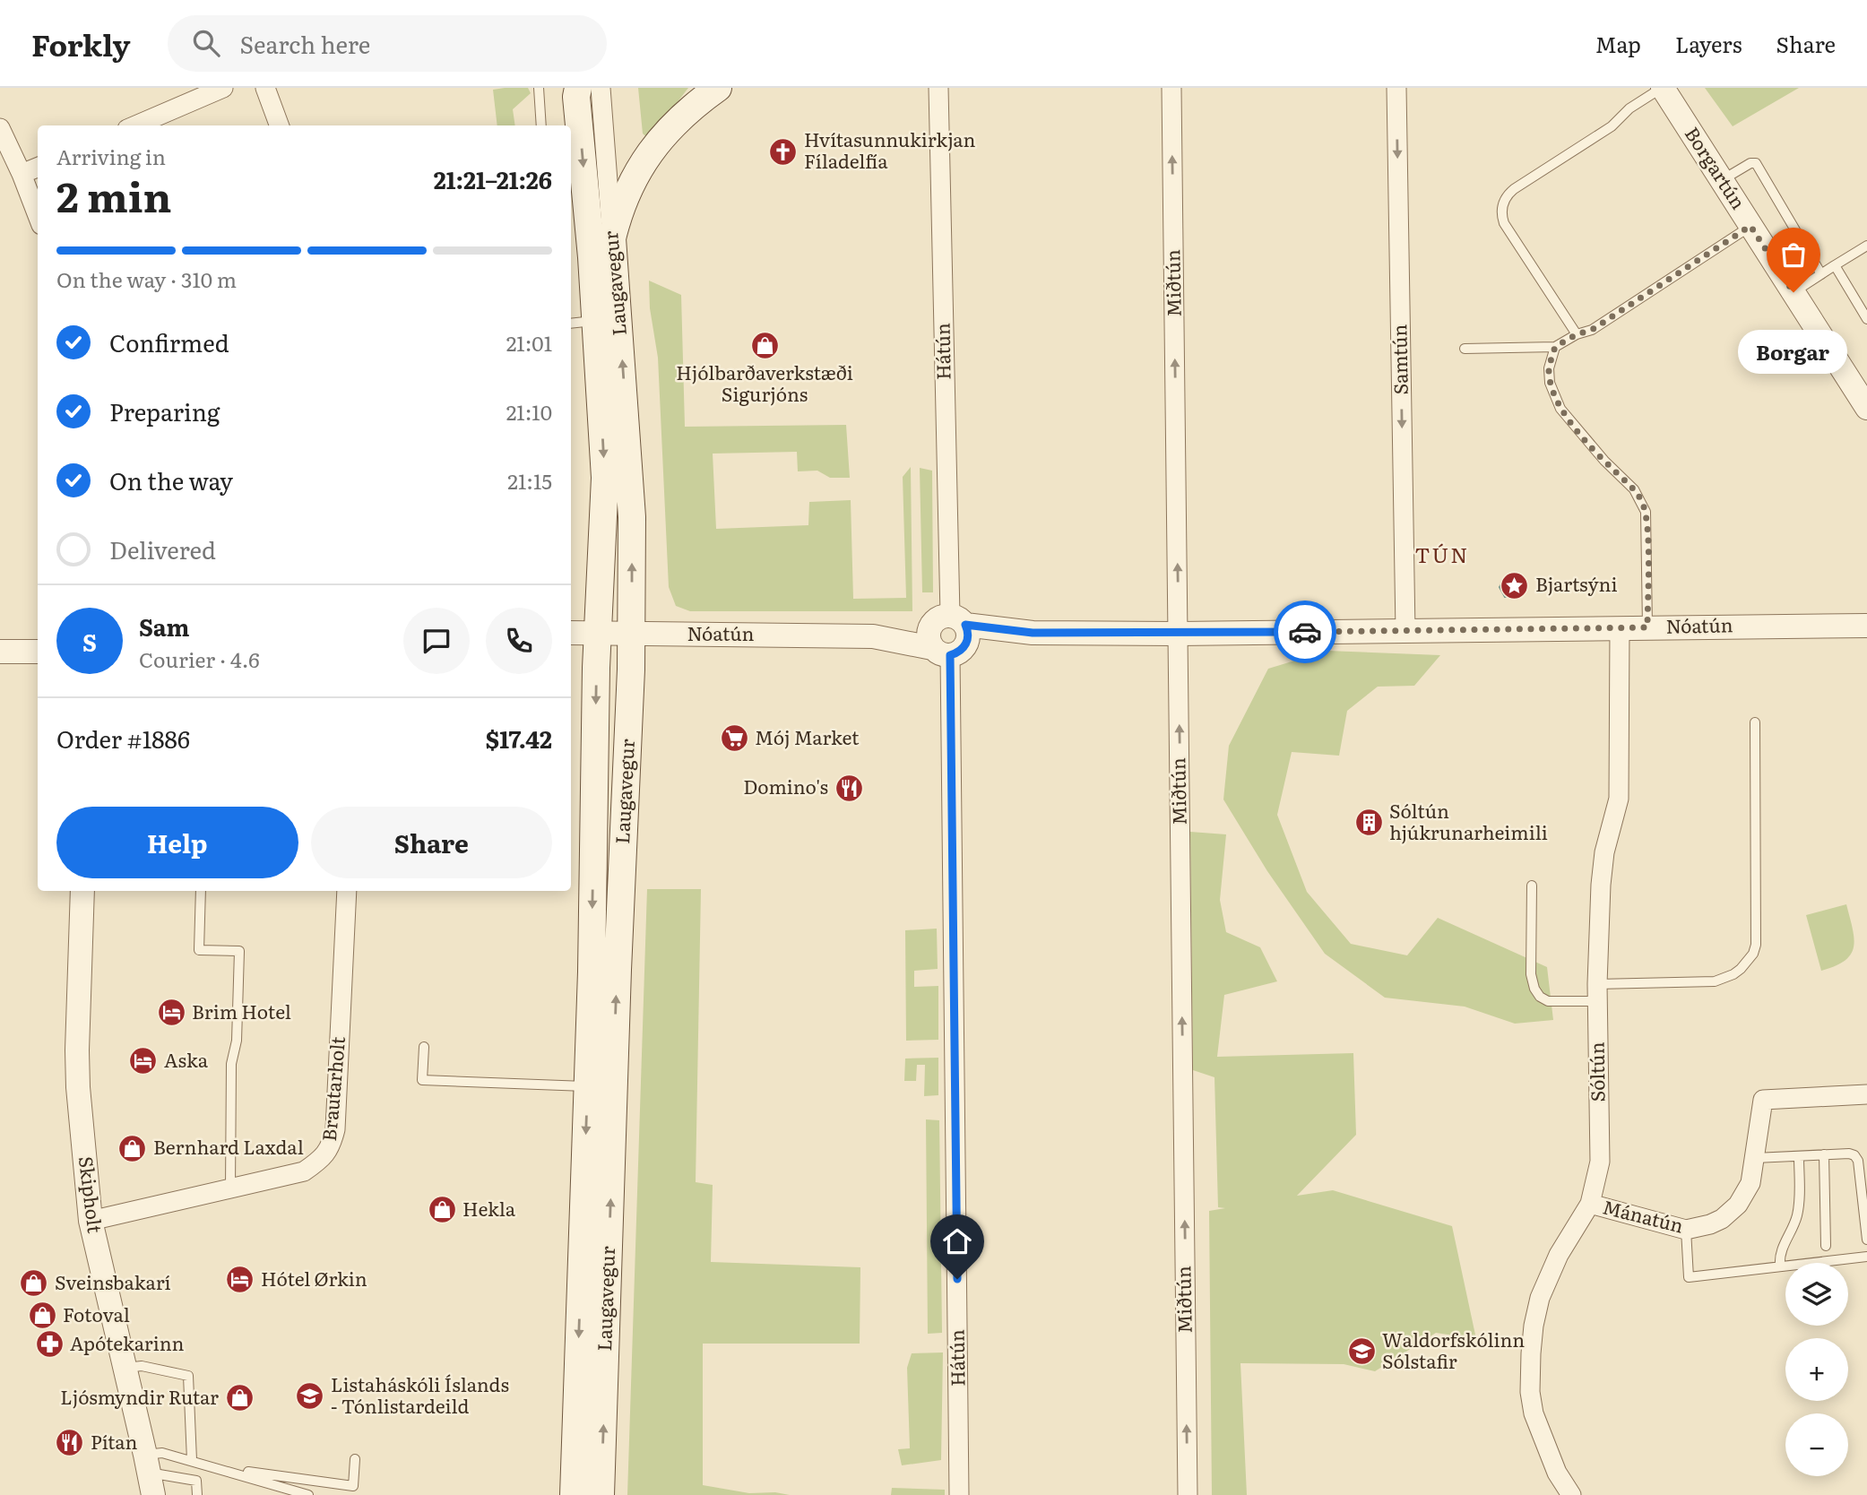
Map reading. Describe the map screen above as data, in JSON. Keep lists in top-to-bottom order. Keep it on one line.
{"streets":{"main road":["Laugavegur"],"street":["Borgartún","Miðtún","Hátún","Samtún","Nóatún","Sóltún","Brautarholt","Skipholt","Mánatún"]},"crossings":[["Laugavegur","Nóatún"],["Miðtún","Nóatún"],["Hátún","Nóatún"],["Samtún","Nóatún"],["Nóatún","Sóltún"],["Sóltún","Mánatún"],["Brautarholt","Skipholt"]],"one_way":["Miðtún","Samtún"],"districts":["TÚN"],"places":{"church":["Hvítasunnukirkjan Fíladelfía"],"other":["Borgar"],"shop":["Hjólbarðaverkstæði Sigurjóns","Bernhard Laxdal","Hekla","Sveinsbakarí","Fotoval","Ljósmyndir Rutar"],"place":["Bjartsýni"],"supermarket":["Mój Market"],"restaurant":["Domino's","Pítan"],"building":["Sóltún hjúkrunarheimili"],"hotel":["Brim Hotel","Aska","Hótel Ørkin"],"pharmacy":["Apótekarinn"],"school or university":["Waldorfskólinn Sólstafir","Listaháskóli Íslands - Tónlistardeild"]},"page":{"header":"Forkly","search":"Search here","nav":["Map","Layers","Share"],"heading":["2 min","Arriving in","21:21–21:26"],"panel":["Sam","Courier · 4.6","Order #1886","$17.42"],"bar":"On the way · 310 m","list":[["Confirmed","21:01"],["Preparing","21:10"],["On the way","21:15"],"Delivered"],"bubble":"Borgar","round":"S","buttons":["Help","Share"],"map_buttons":["+","−"]}}
